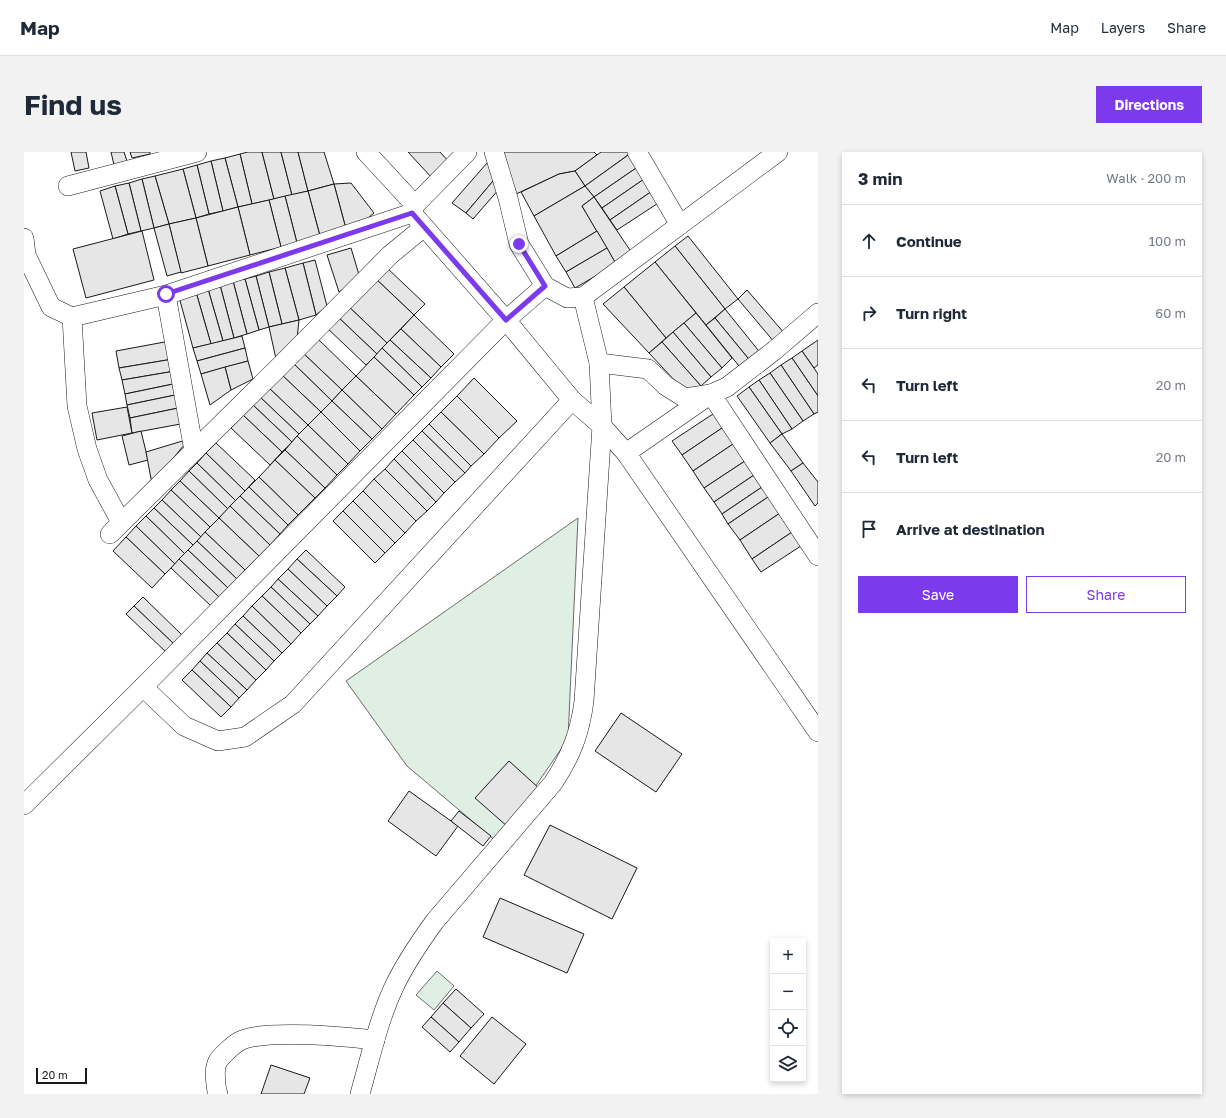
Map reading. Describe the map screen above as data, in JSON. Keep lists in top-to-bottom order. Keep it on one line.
{"scale_bar":"20 m","page":{"header":"Map","nav":["Map","Layers","Share"],"buttons":["Directions",["Save","Share"]],"title":"Find us","heading":["3 min","Walk · 200 m"],"list":[["Continue","100 m"],["Turn right","60 m"],["Turn left","20 m"],["Turn left","20 m"],"Arrive at destination"],"map_buttons":["+","−"],"scale":"20 m"}}
